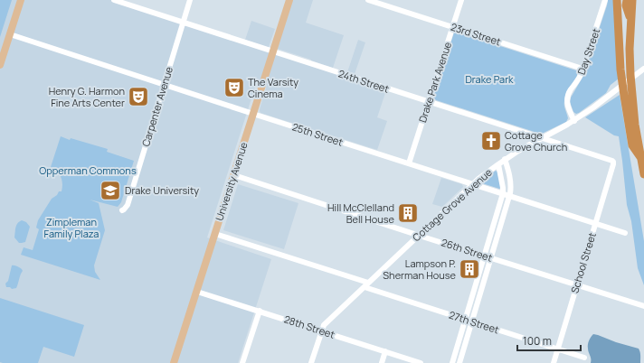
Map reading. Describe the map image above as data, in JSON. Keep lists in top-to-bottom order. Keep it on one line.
{"streets":{"main road":["University Avenue"],"street":["23rd Street","Day Street","24th Street","Drake Park Avenue","Carpenter Avenue","25th Street","Cottage Grove Avenue","26th Street","School Street","27th Street","28th Street"]},"crossings":[["23rd Street","Day Street"],["23rd Street","Drake Park Avenue"],["Day Street","Cottage Grove Avenue"],["24th Street","Drake Park Avenue"],["24th Street","Carpenter Avenue"],["24th Street","University Avenue"],["24th Street","Cottage Grove Avenue"],["24th Street","School Street"],["Drake Park Avenue","25th Street"],["Carpenter Avenue","25th Street"],["25th Street","University Avenue"],["25th Street","Cottage Grove Avenue"],["25th Street","School Street"],["University Avenue","26th Street"],["University Avenue","27th Street"],["University Avenue","28th Street"],["Cottage Grove Avenue","26th Street"],["Cottage Grove Avenue","27th Street"],["Cottage Grove Avenue","28th Street"],["26th Street","School Street"],["School Street","27th Street"]],"parks":["Drake Park","Opperman Commons","Zimpleman Family Plaza"],"places":{"theatre":["The Varsity Cinema","Henry G. Harmon Fine Arts Center"],"church":["Cottage Grove Church"],"school or university":["Drake University"],"building":["Hill McClelland Bell House","Lampson P. Sherman House"]},"scale_bar":"100 m"}
